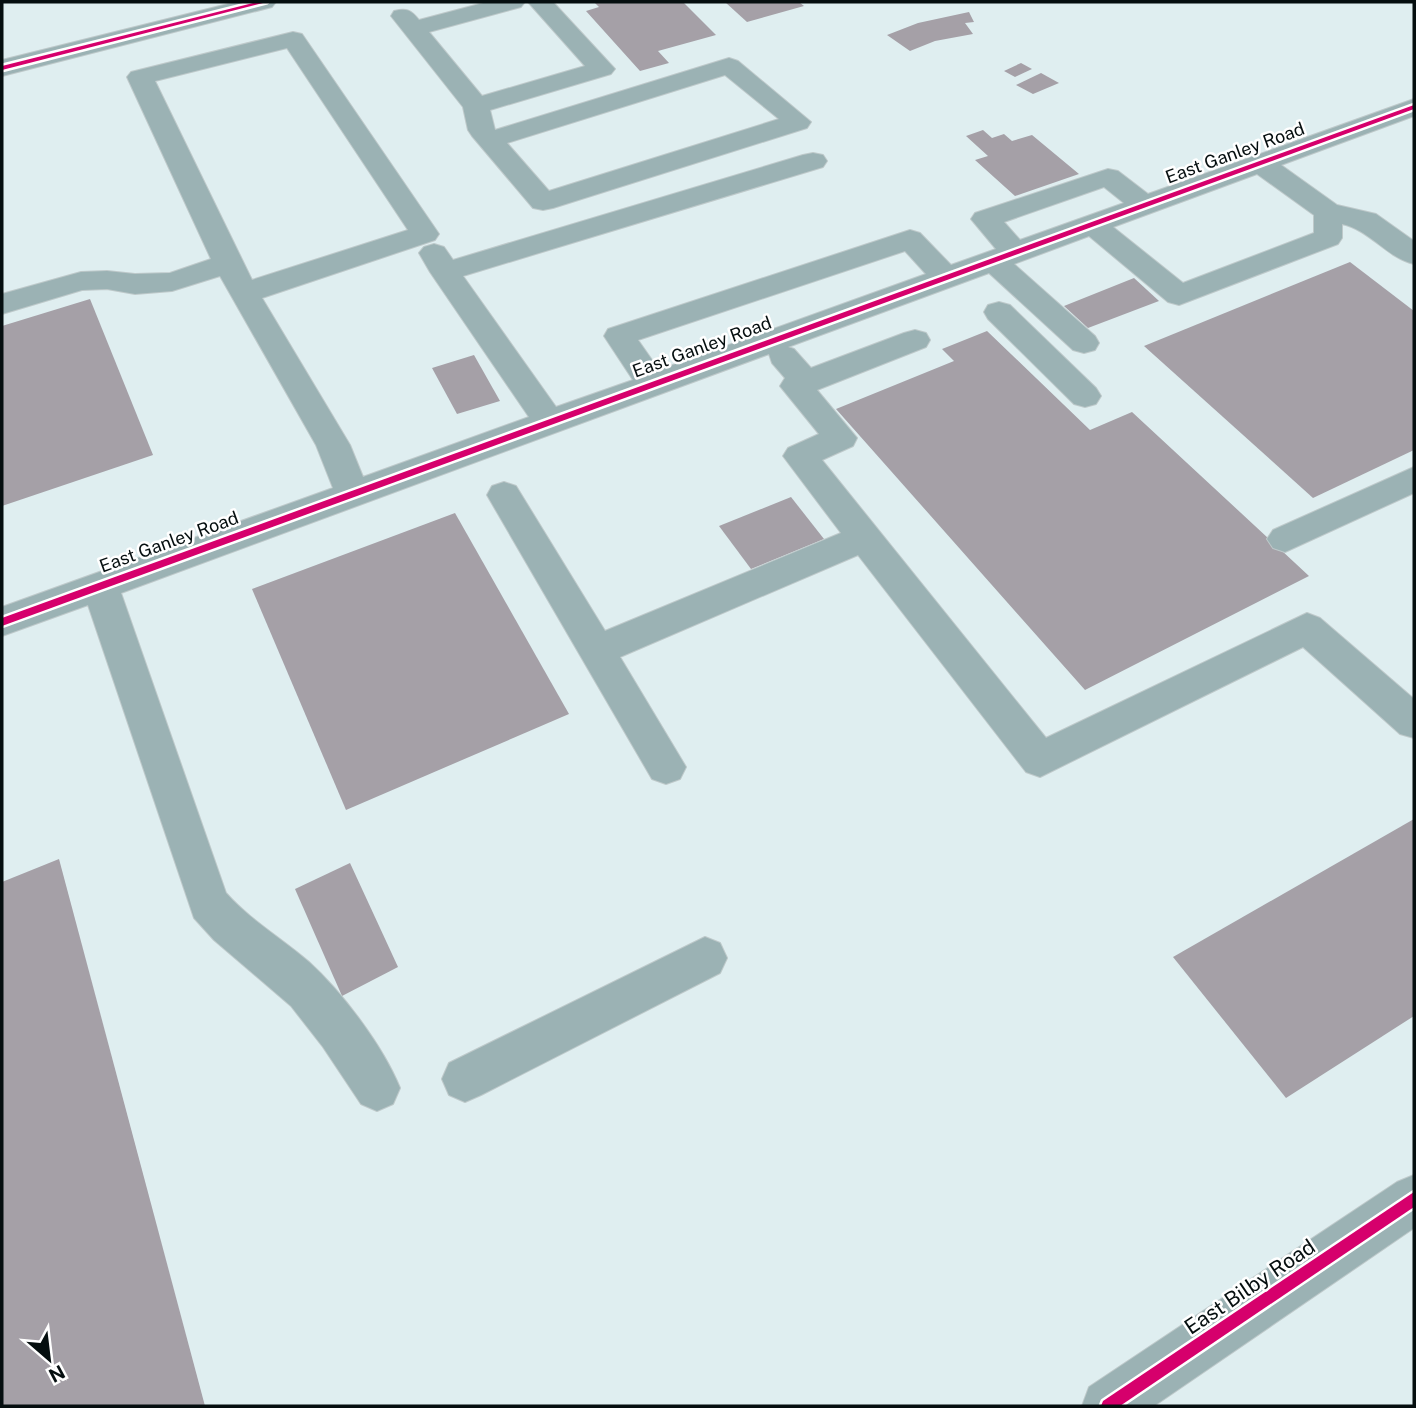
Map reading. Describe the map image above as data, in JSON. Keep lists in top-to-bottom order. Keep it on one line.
{"streets":{"street":["East Ganley Road","East Bilby Road"]},"north":"bottom right"}
